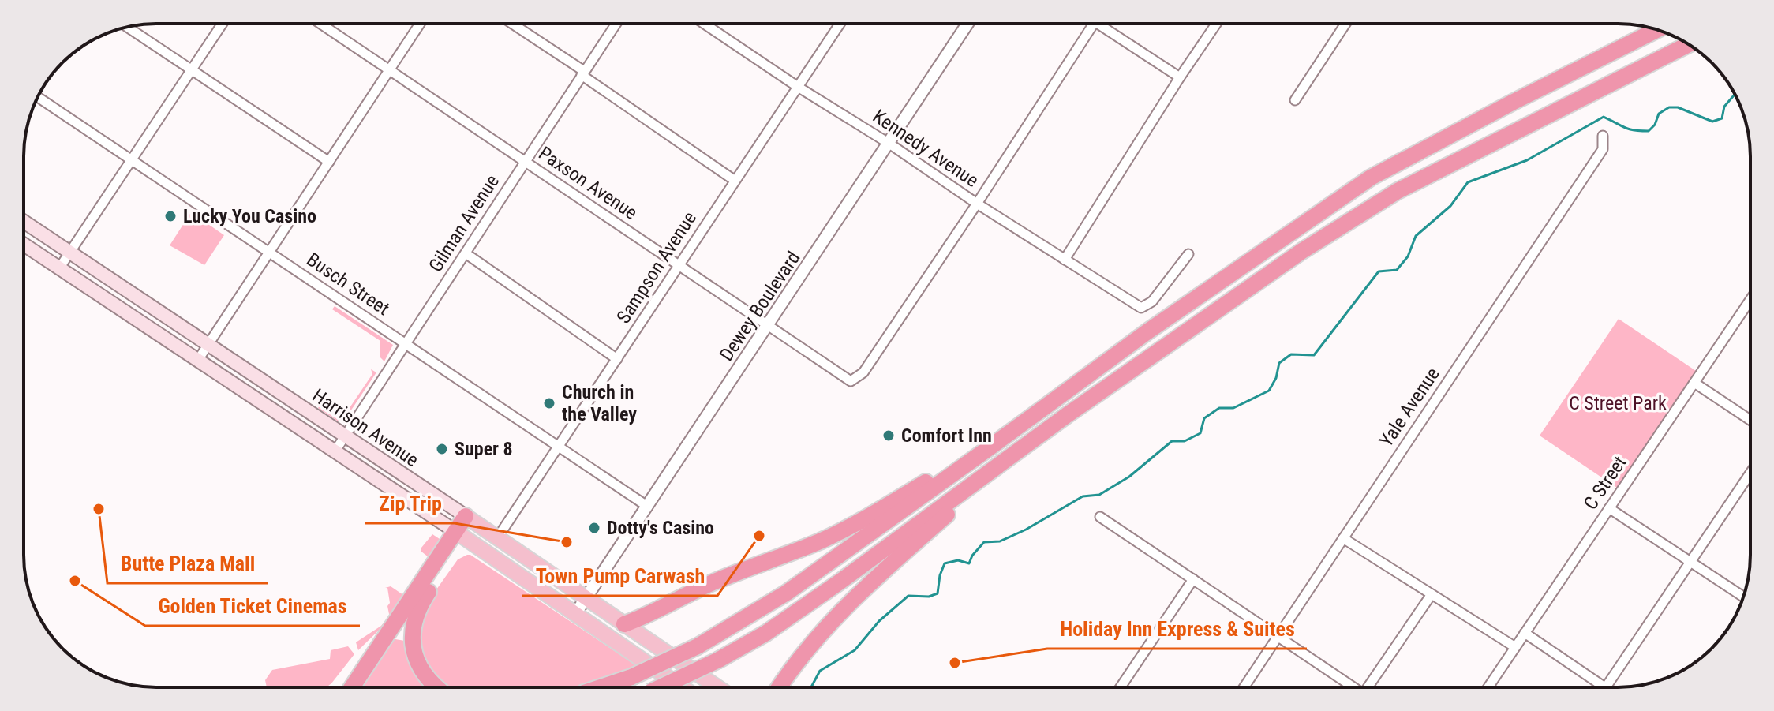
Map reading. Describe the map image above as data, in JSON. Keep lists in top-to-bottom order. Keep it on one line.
{"streets":{"main road":["Harrison Avenue"],"street":["Kennedy Avenue","Paxson Avenue","Gilman Avenue","Sampson Avenue","Busch Street","Dewey Boulevard","Yale Avenue","C Street"]},"crossings":[["Kennedy Avenue","Paxson Avenue"],["Kennedy Avenue","Sampson Avenue"],["Kennedy Avenue","Dewey Boulevard"],["Paxson Avenue","Gilman Avenue"],["Paxson Avenue","Sampson Avenue"],["Paxson Avenue","Dewey Boulevard"],["Gilman Avenue","Busch Street"],["Gilman Avenue","Harrison Avenue"],["Sampson Avenue","Busch Street"],["Sampson Avenue","Harrison Avenue"],["Busch Street","Dewey Boulevard"],["Dewey Boulevard","Harrison Avenue"]],"parks":["C Street Park"],"places":["Lucky You Casino","Church in the Valley","Comfort Inn","Super 8","Butte Plaza Mall","Dotty's Casino","Town Pump Carwash","Zip Trip","Golden Ticket Cinemas","Holiday Inn Express & Suites"]}
